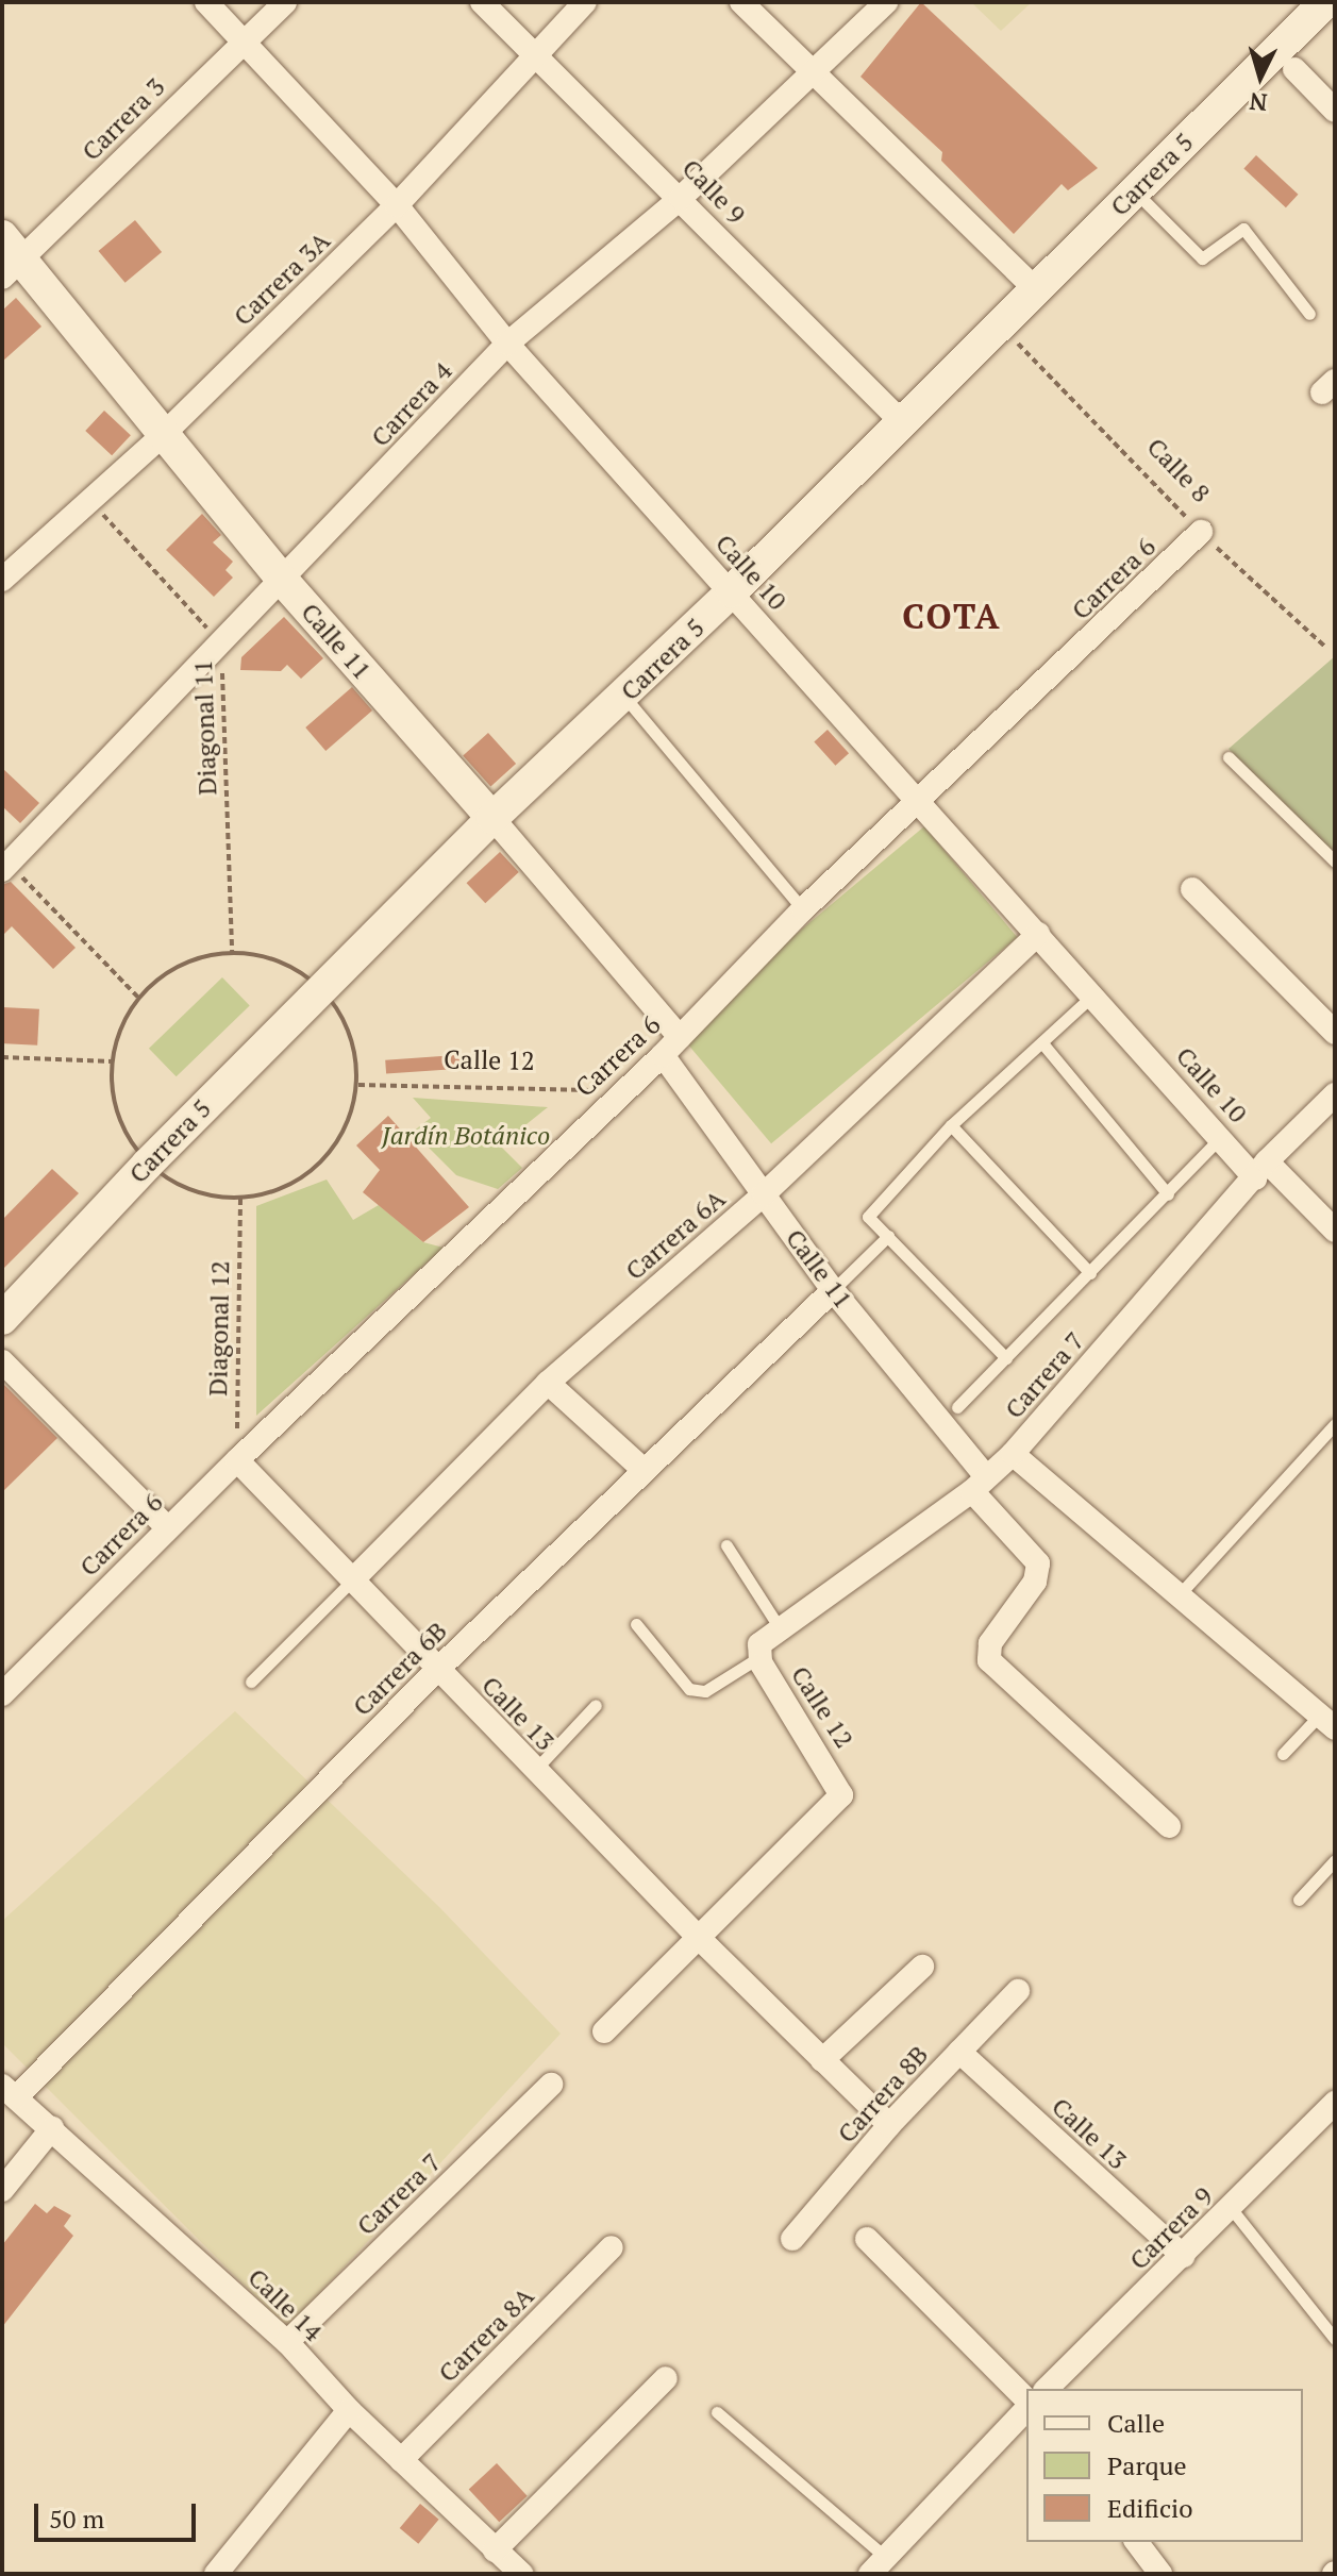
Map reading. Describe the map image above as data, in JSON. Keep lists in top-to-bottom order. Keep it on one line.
{"streets":{"main road":["Carrera 5","Calle 11"],"street":["Carrera 3","Calle 9","Carrera 3A","Carrera 4","Calle 10","Carrera 6","Calle 12","Carrera 6A","Carrera 7","Carrera 6B","Calle 13","Carrera 8B","Carrera 9","Calle 14","Carrera 8A"],"path":["Calle 8","Diagonal 11","Diagonal 12"]},"crossings":[["Carrera 3","Calle 10"],["Carrera 3","Calle 11"],["Carrera 5","Calle 9"],["Carrera 5","Calle 8"],["Carrera 5","Calle 10"],["Carrera 5","Calle 11"],["Calle 9","Carrera 3A"],["Calle 9","Carrera 4"],["Carrera 3A","Calle 10"],["Carrera 3A","Calle 11"],["Carrera 3A","Diagonal 11"],["Carrera 4","Calle 10"],["Carrera 4","Calle 11"],["Carrera 4","Diagonal 11"],["Calle 8","Carrera 6"],["Calle 10","Carrera 6"],["Calle 10","Carrera 6A"],["Calle 10","Carrera 7"],["Carrera 6","Calle 11"],["Carrera 6","Calle 12"],["Carrera 6","Diagonal 12"],["Carrera 6","Calle 13"],["Calle 11","Carrera 6A"],["Calle 11","Carrera 7"],["Calle 11","Carrera 6B"],["Calle 12","Carrera 7"],["Calle 12","Calle 13"],["Carrera 6A","Calle 13"],["Diagonal 12","Calle 13"],["Carrera 7","Calle 14"],["Carrera 6B","Calle 13"],["Carrera 6B","Calle 14"],["Calle 13","Carrera 8B"],["Calle 13","Carrera 9"],["Calle 14","Carrera 8A"]],"districts":["COTA"],"parks":["Jardín Botánico"],"legend":["Calle","Parque","Edificio"],"scale_bar":"50 m","north":"bottom"}
